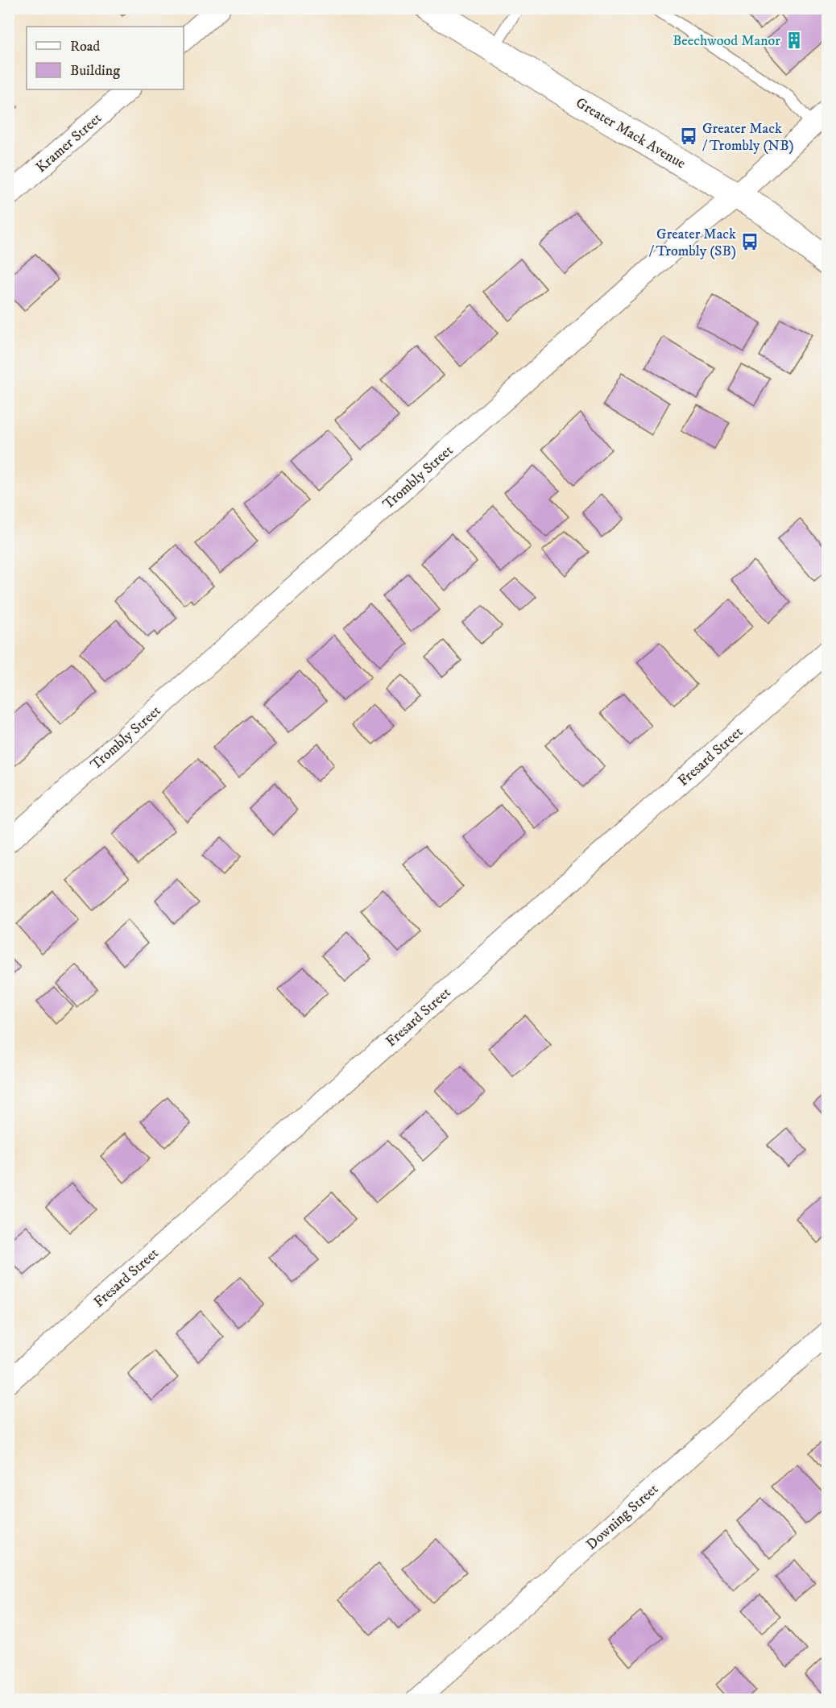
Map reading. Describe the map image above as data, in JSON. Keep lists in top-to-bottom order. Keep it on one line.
{"streets":{"street":["Greater Mack Avenue","Kramer Street","Trombly Street","Fresard Street","Downing Street"]},"crossings":[["Greater Mack Avenue","Trombly Street"]],"places":{"building":["Beechwood Manor"],"bus stop":["Greater Mack / Trombly (NB)","Greater Mack / Trombly (SB)"]},"legend":["Road","Building"]}
